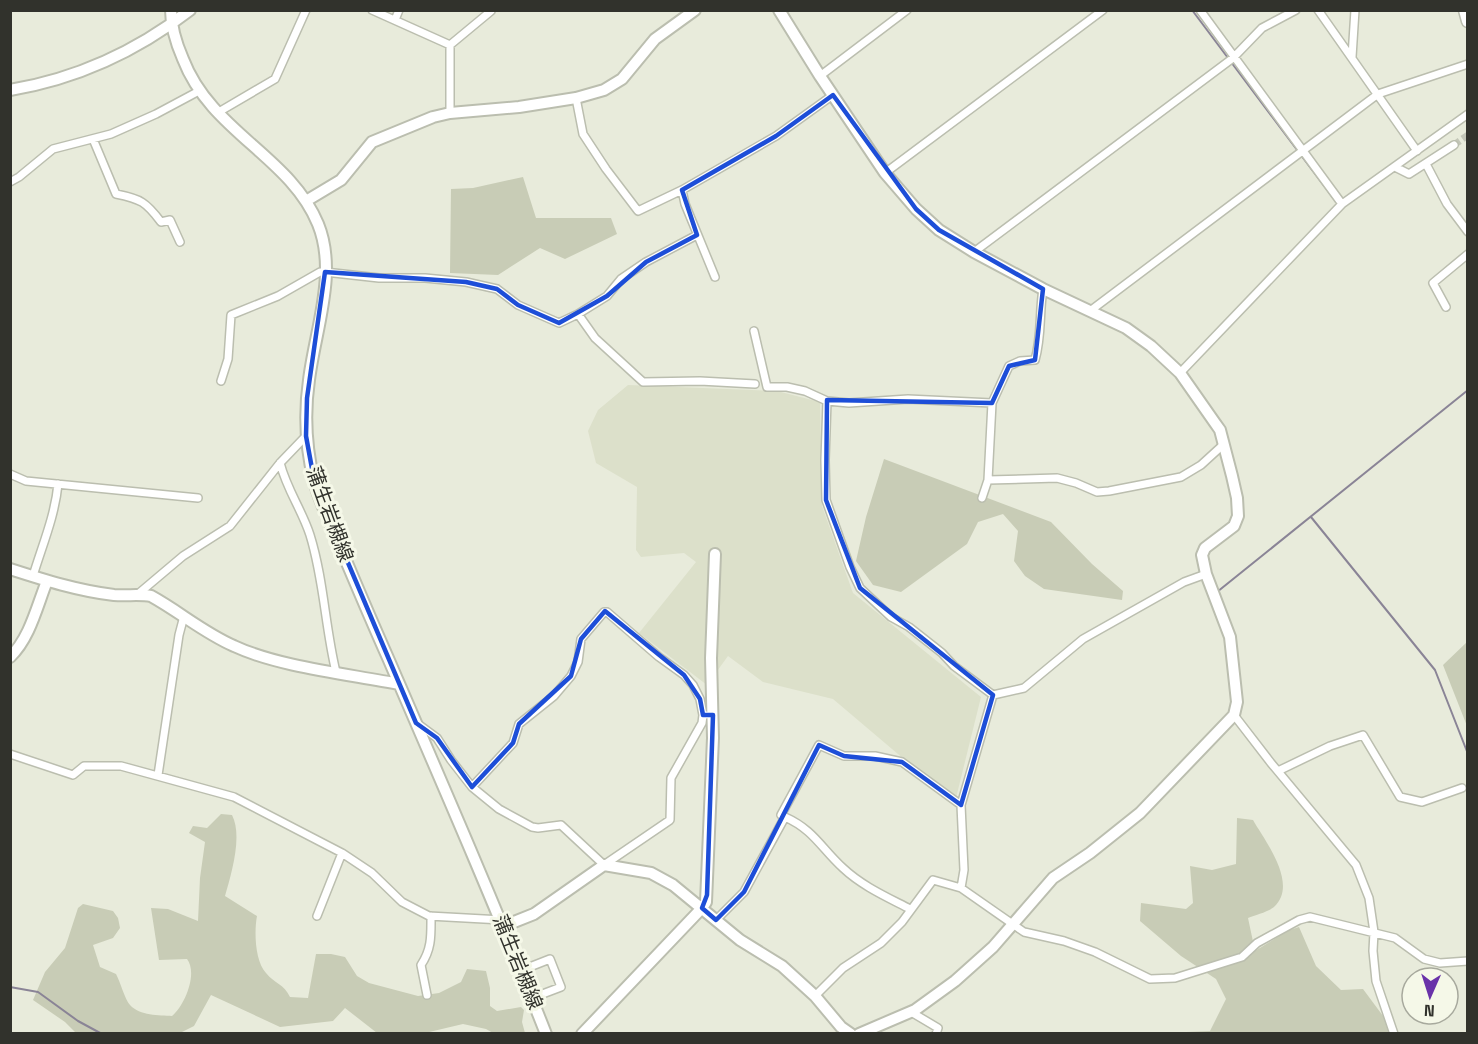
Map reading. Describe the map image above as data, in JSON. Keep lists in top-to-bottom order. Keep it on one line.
{"streets":{"street":["蒲生岩槻線"]},"north":"bottom"}
